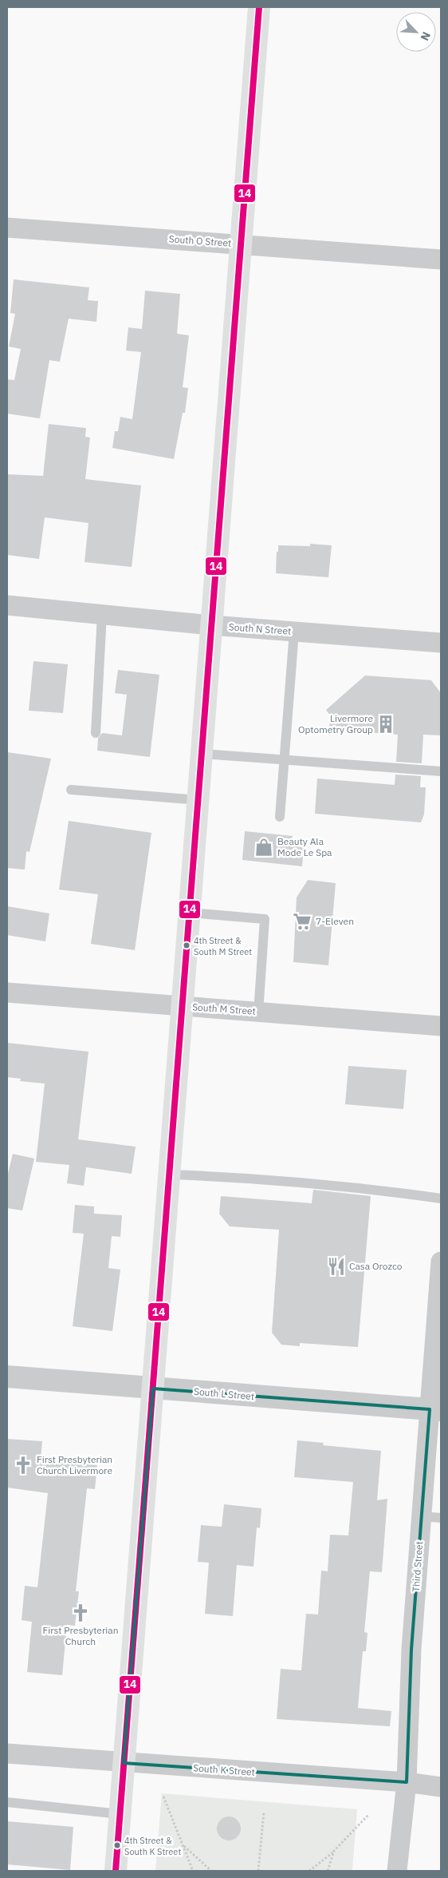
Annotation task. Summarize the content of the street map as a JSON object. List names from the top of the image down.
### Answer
{
  "streets": {
    "street": [
      "South O Street",
      "South N Street",
      "South M Street",
      "South L Street",
      "Third Street",
      "South K Street"
    ]
  },
  "crossings": [
    ["South L Street", "Third Street"],
    ["Third Street", "South K Street"]
  ],
  "places": {
    "building": ["Livermore Optometry Group"],
    "shop": ["Beauty Ala Mode Le Spa"],
    "supermarket": ["7-Eleven"],
    "other": ["4th Street & South M Street", "4th Street & South K Street"],
    "restaurant": ["Casa Orozco"],
    "church": ["First Presbyterian Church Livermore", "First Presbyterian Church"]
  },
  "lines": ["transit line 14"],
  "north": "bottom right"
}
